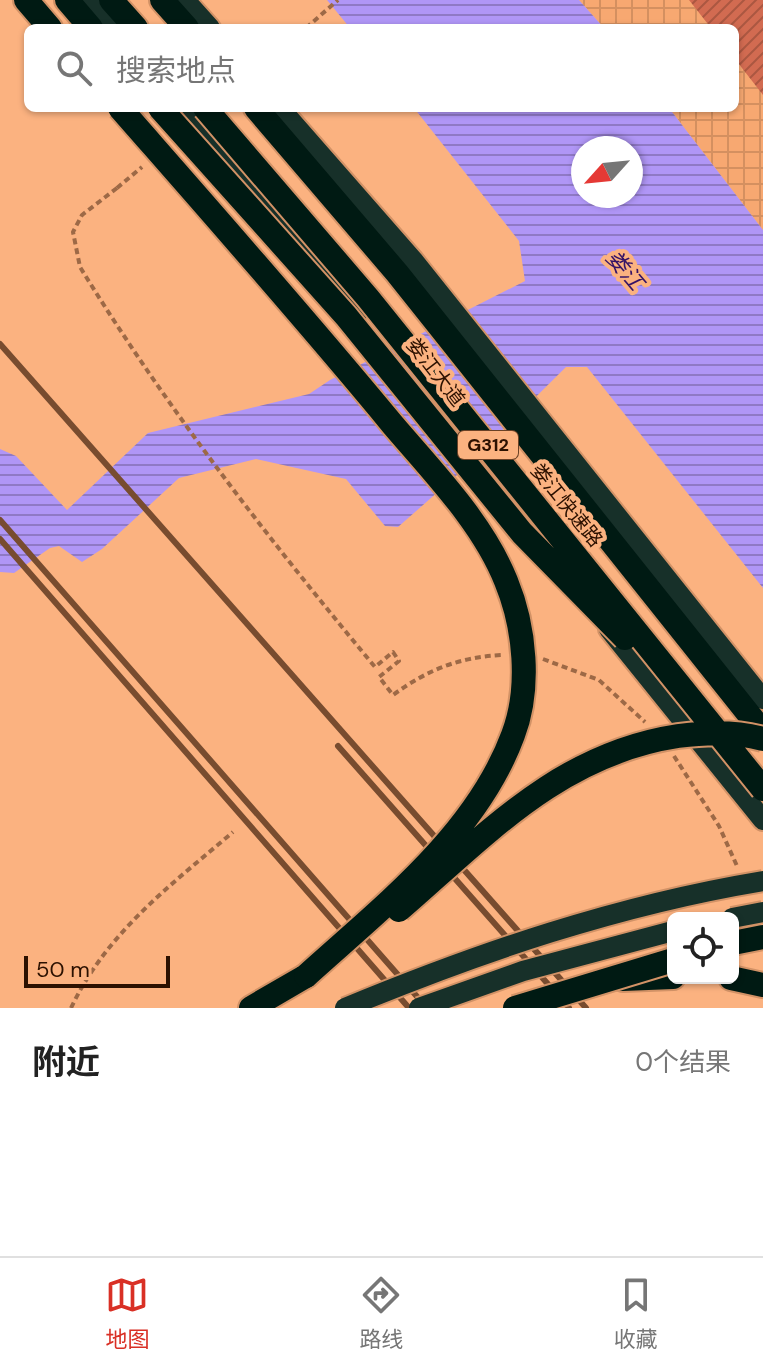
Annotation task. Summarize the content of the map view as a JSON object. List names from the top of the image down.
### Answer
{
  "streets": {
    "highway": ["G312", "娄江快速路"],
    "main road": ["娄江大道"]
  },
  "water": ["娄江"],
  "scale_bar": "50 m",
  "north": "bottom left",
  "page": {
    "search": "搜索地点",
    "scale": "50 m",
    "heading": ["附近", "0个结果"],
    "nav": ["地图", "路线", "收藏"]
  }
}
